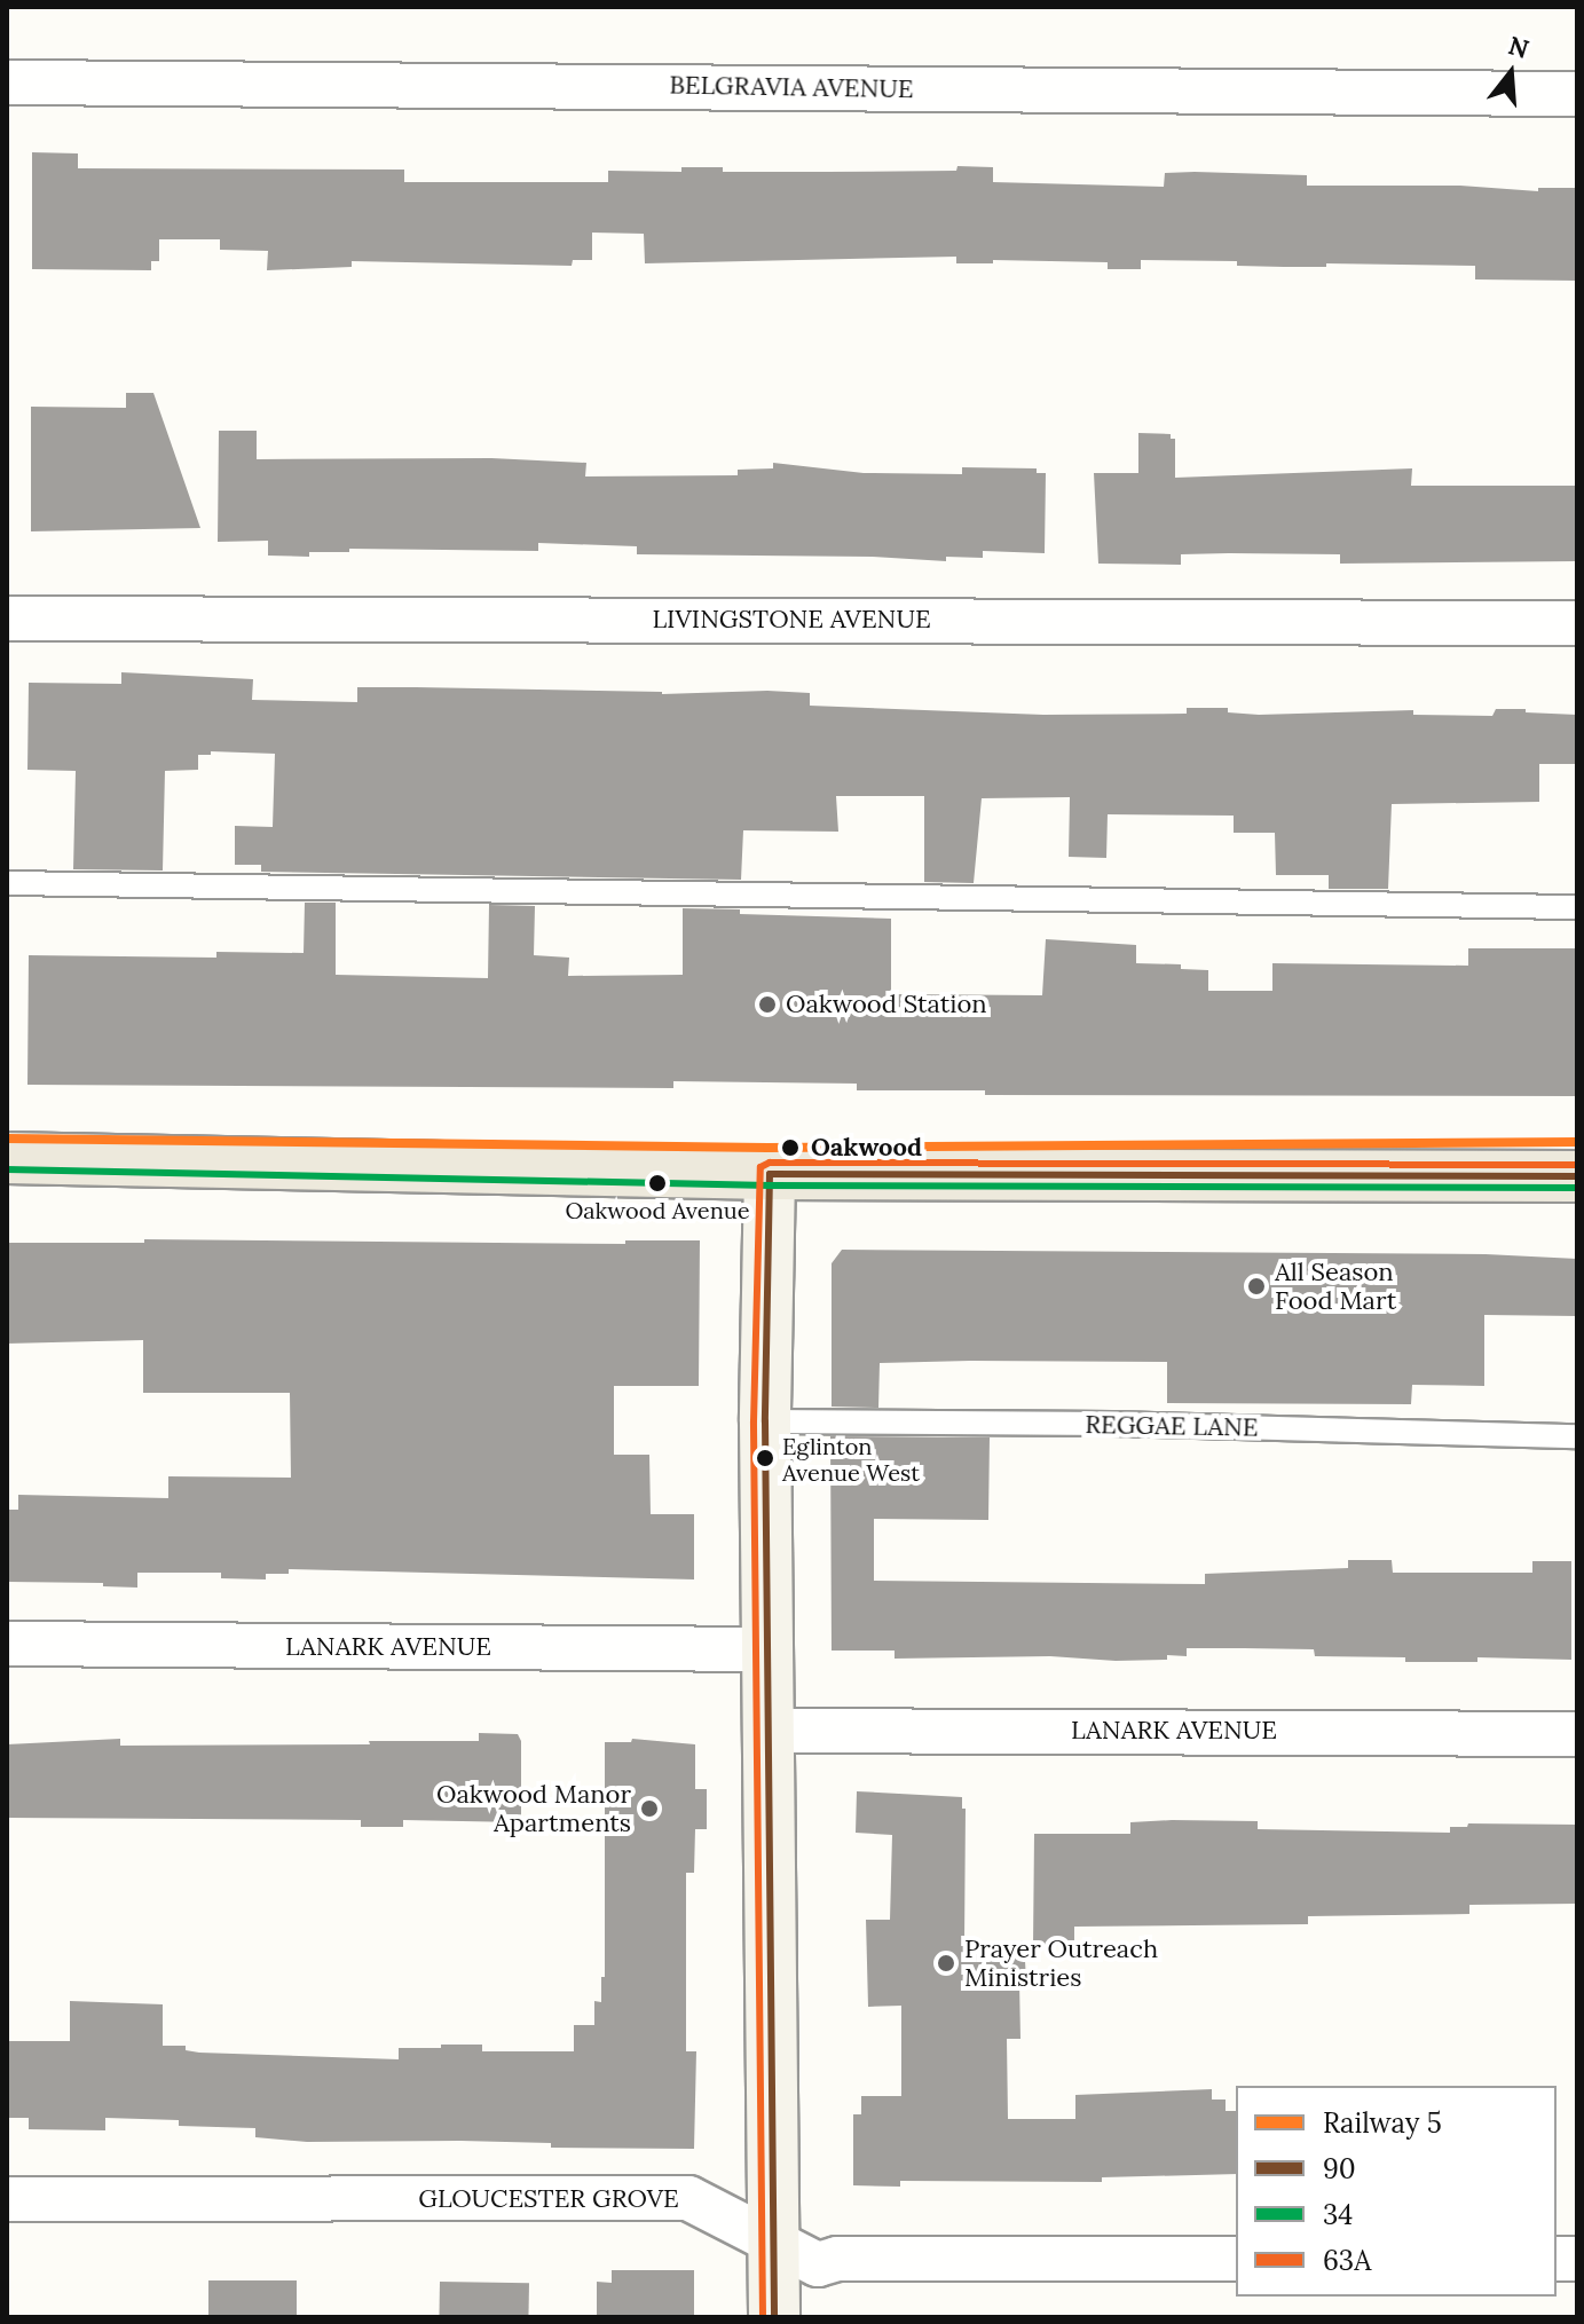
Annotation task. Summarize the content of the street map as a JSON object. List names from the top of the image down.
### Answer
{
  "streets": {
    "street": [
      "BELGRAVIA AVENUE",
      "LIVINGSTONE AVENUE",
      "LANARK AVENUE",
      "GLOUCESTER GROVE"
    ],
    "lane": ["REGGAE LANE"]
  },
  "places": [
    "Oakwood Station",
    "Oakwood",
    "Oakwood Avenue",
    "All Season Food Mart",
    "Eglinton Avenue West",
    "Oakwood Manor Apartments",
    "Prayer Outreach Ministries"
  ],
  "lines": [
    "rail line 5",
    "transit line 63A",
    "transit line 34",
    "transit line 90"
  ],
  "legend": [
    "Railway 5",
    "90",
    "34",
    "63A"
  ],
  "north": "top"
}
